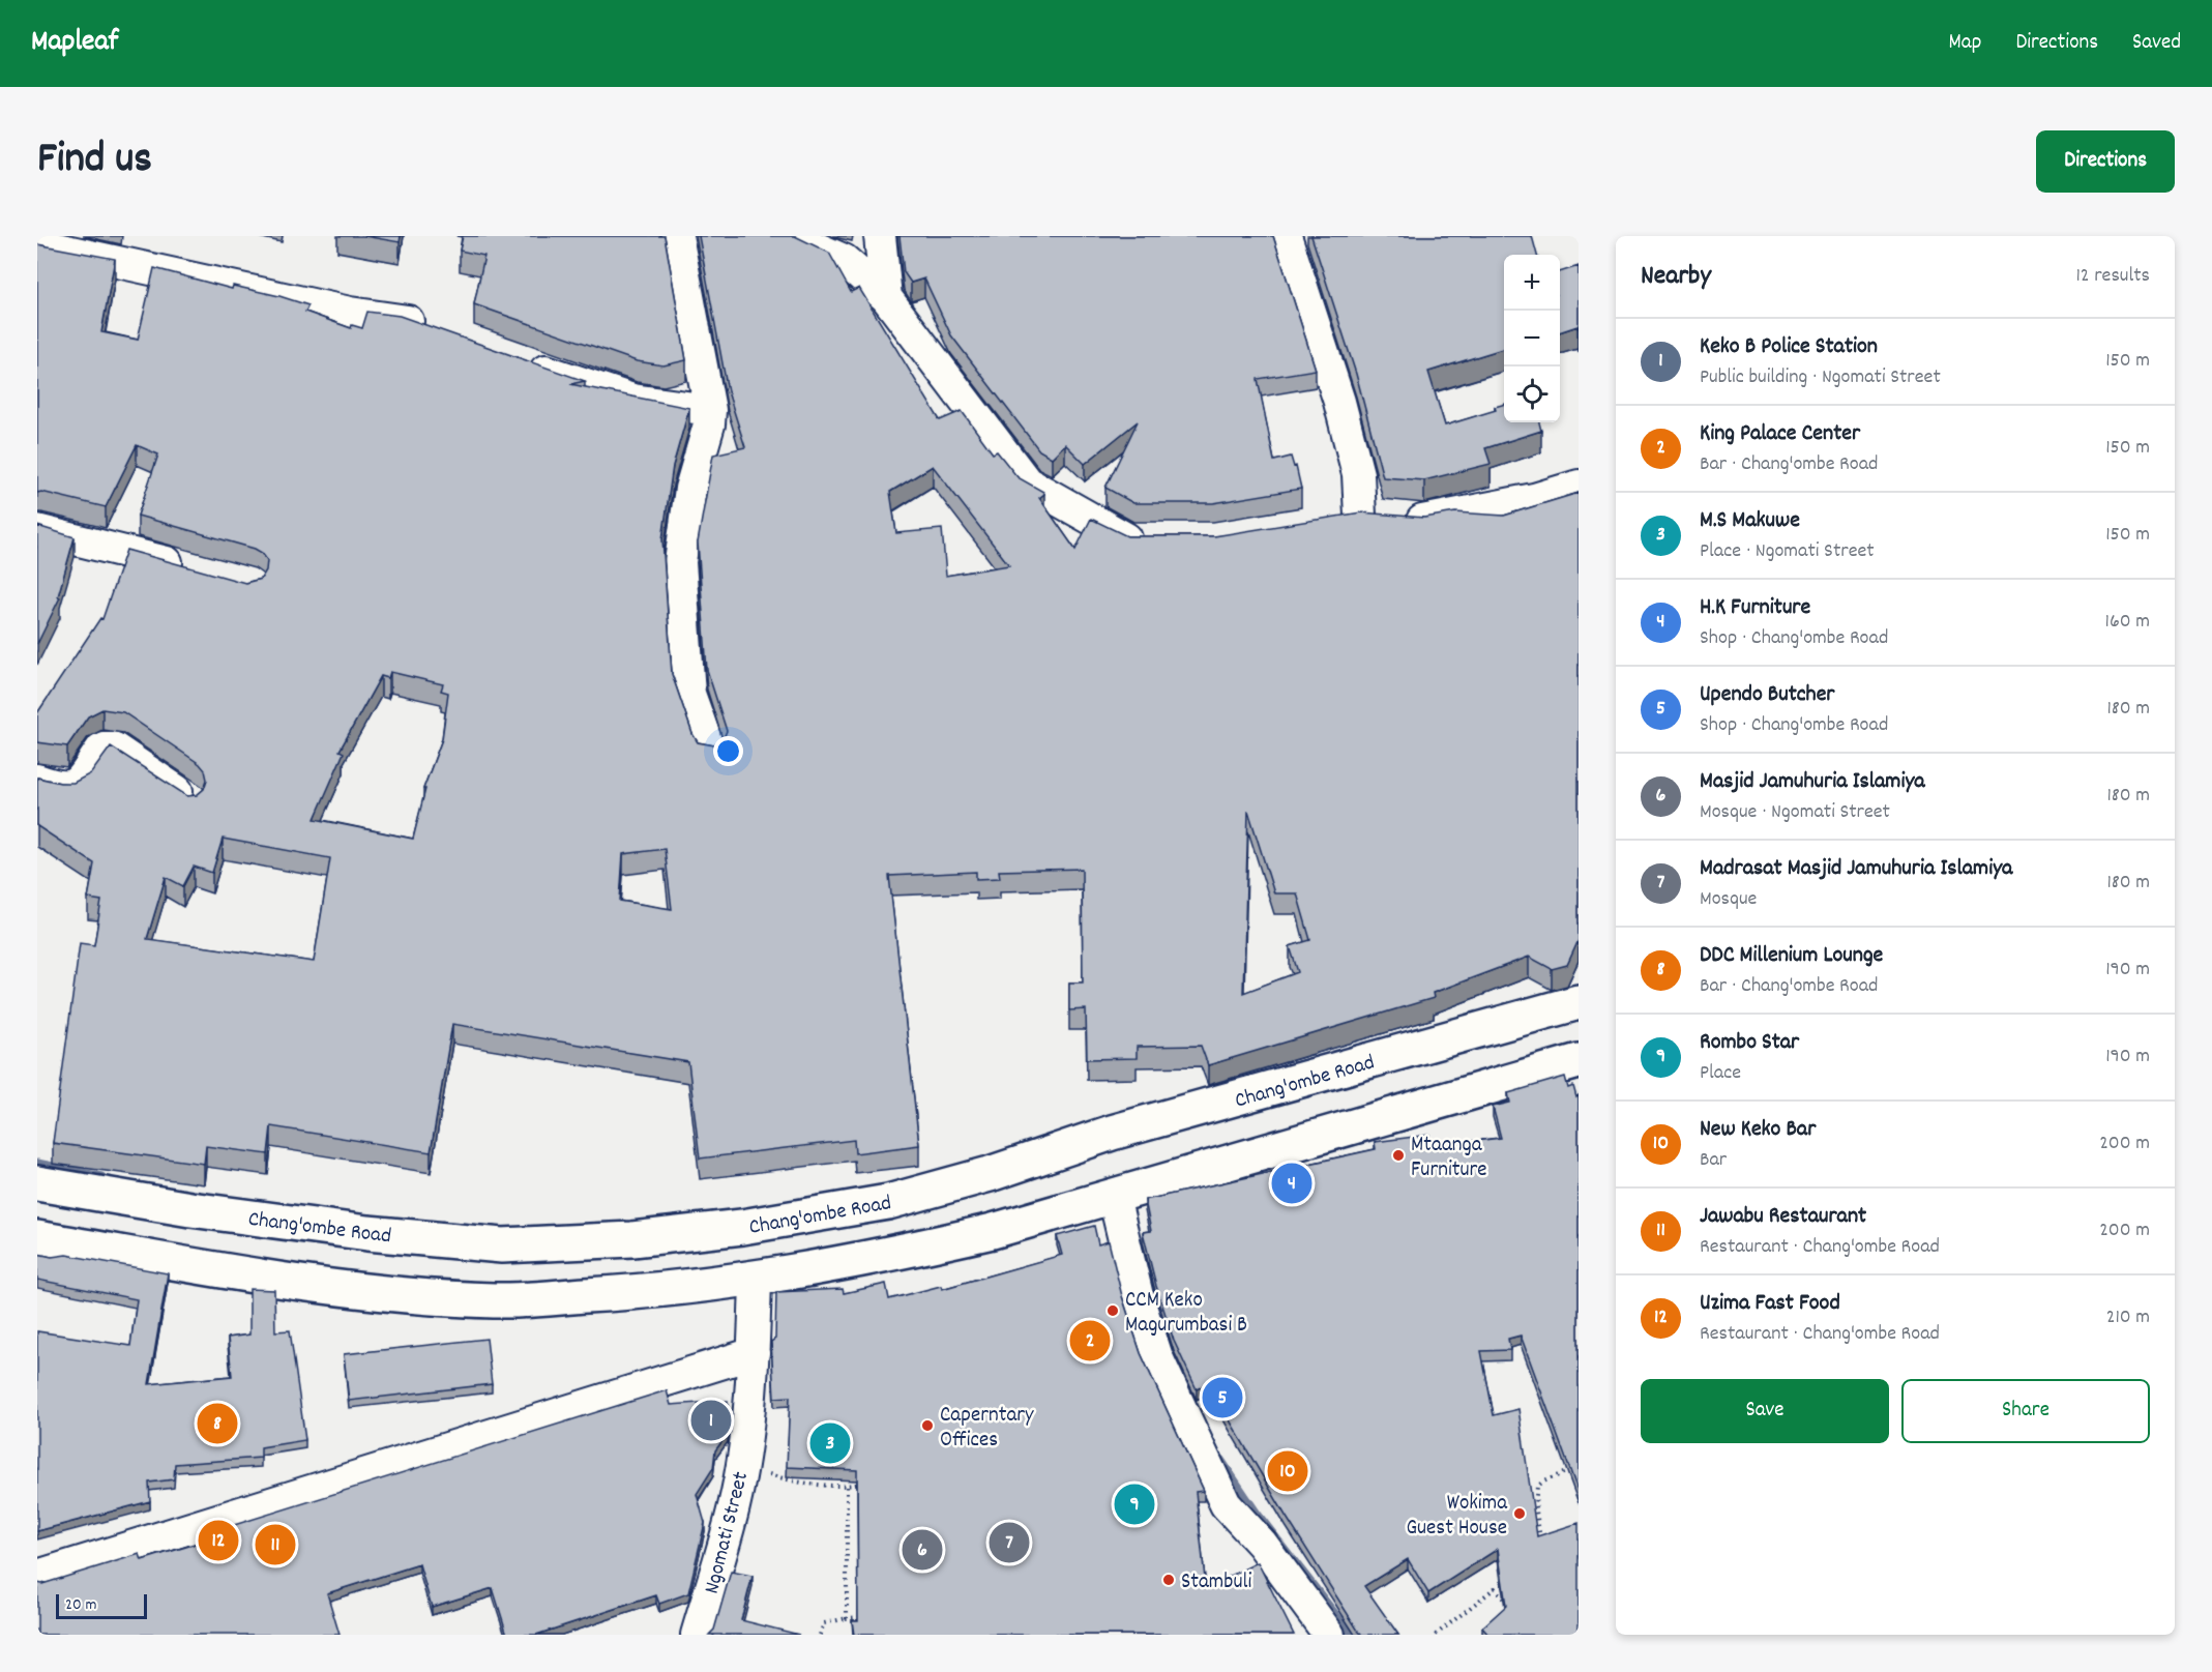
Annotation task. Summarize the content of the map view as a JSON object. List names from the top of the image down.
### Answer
{
  "streets": {
    "main road": ["Chang'ombe Road"],
    "street": ["Ngomati Street"]
  },
  "places": [
    "Mtaanga Furniture",
    "CCM Keko Magurumbasi B",
    "Caperntary Offices",
    "Wokima Guest House",
    "Stambuli"
  ],
  "scale_bar": "20 m",
  "page": {
    "header": "Mapleaf",
    "nav": ["Map", "Directions", "Saved"],
    "title": "Find us",
    "buttons": [
      "Directions",
      ["Save", "Share"]
    ],
    "heading": ["Nearby", "12 results"],
    "map_buttons": ["+", "−"],
    "list": [
      {
        "mark": "1",
        "name": "Keko B Police Station",
        "note": "Public building · Ngomati Street",
        "value": "150 m"
      },
      {
        "mark": "2",
        "name": "King Palace Center",
        "note": "Bar · Chang'ombe Road",
        "value": "150 m"
      },
      {
        "mark": "3",
        "name": "M.S Makuwe",
        "note": "Place · Ngomati Street",
        "value": "150 m"
      },
      {
        "mark": "4",
        "name": "H.K Furniture",
        "note": "Shop · Chang'ombe Road",
        "value": "160 m"
      },
      {
        "mark": "5",
        "name": "Upendo Butcher",
        "note": "Shop · Chang'ombe Road",
        "value": "180 m"
      },
      {
        "mark": "6",
        "name": "Masjid Jamuhuria Islamiya",
        "note": "Mosque · Ngomati Street",
        "value": "180 m"
      },
      {
        "mark": "7",
        "name": "Madrasat Masjid Jamuhuria Islamiya",
        "note": "Mosque",
        "value": "180 m"
      },
      {
        "mark": "8",
        "name": "DDC Millenium Lounge",
        "note": "Bar · Chang'ombe Road",
        "value": "190 m"
      },
      {
        "mark": "9",
        "name": "Rombo Star",
        "note": "Place",
        "value": "190 m"
      },
      {
        "mark": "10",
        "name": "New Keko Bar",
        "note": "Bar",
        "value": "200 m"
      },
      {
        "mark": "11",
        "name": "Jawabu Restaurant",
        "note": "Restaurant · Chang'ombe Road",
        "value": "200 m"
      },
      {
        "mark": "12",
        "name": "Uzima Fast Food",
        "note": "Restaurant · Chang'ombe Road",
        "value": "210 m"
      }
    ],
    "pins": [
      "4",
      "2",
      "5",
      "1",
      "8",
      "3",
      "10",
      "9",
      "12",
      "7",
      "11",
      "6"
    ],
    "scale": "20 m"
  }
}
